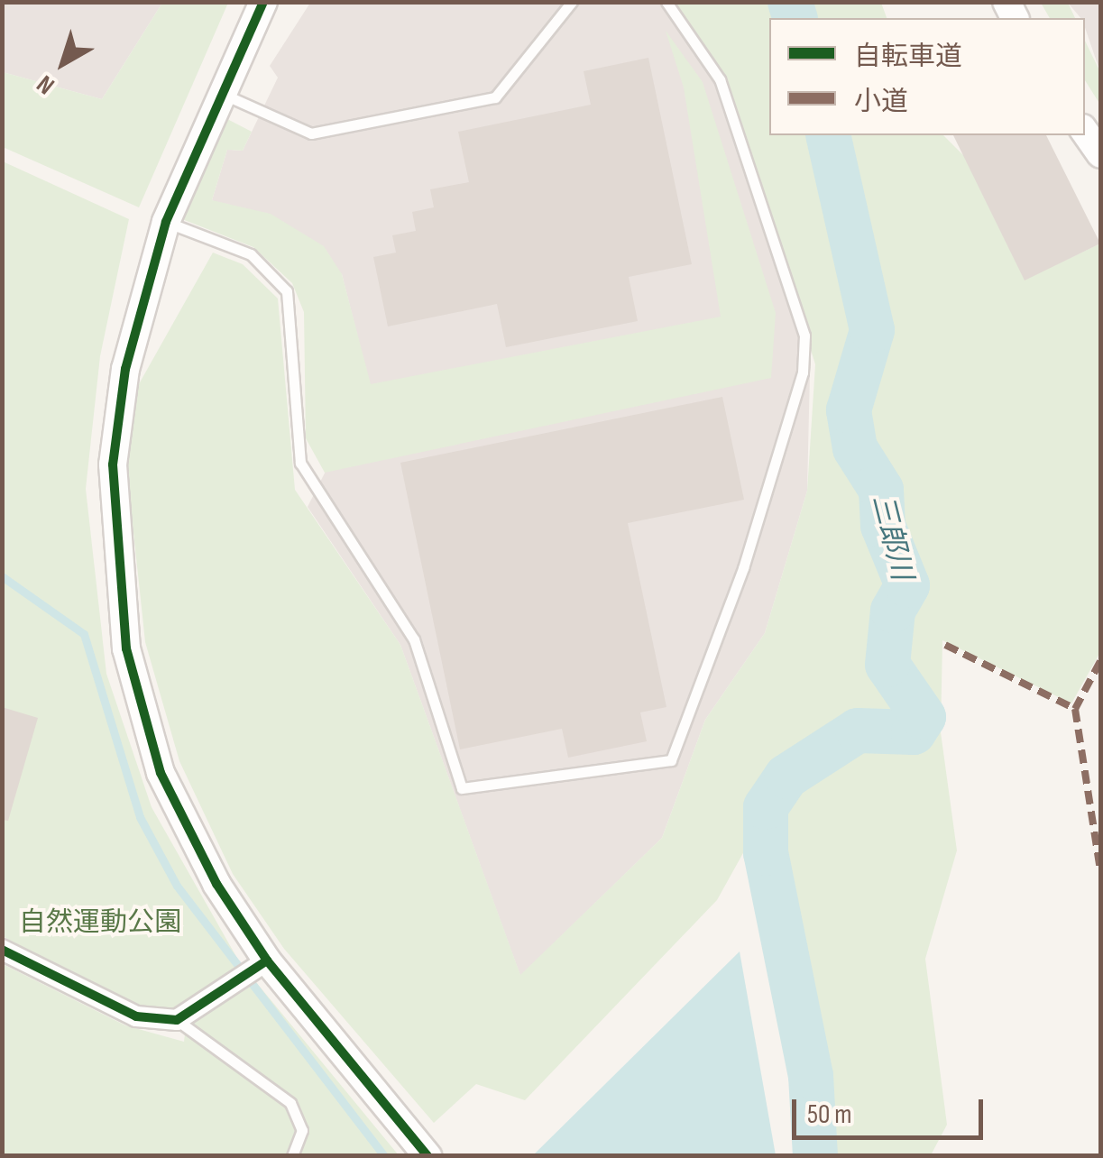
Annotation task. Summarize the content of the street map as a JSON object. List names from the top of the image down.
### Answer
{
  "water": ["三郎川"],
  "parks": ["自然運動公園"],
  "legend": ["自転車道", "小道"],
  "scale_bar": "50 m",
  "north": "bottom left"
}
